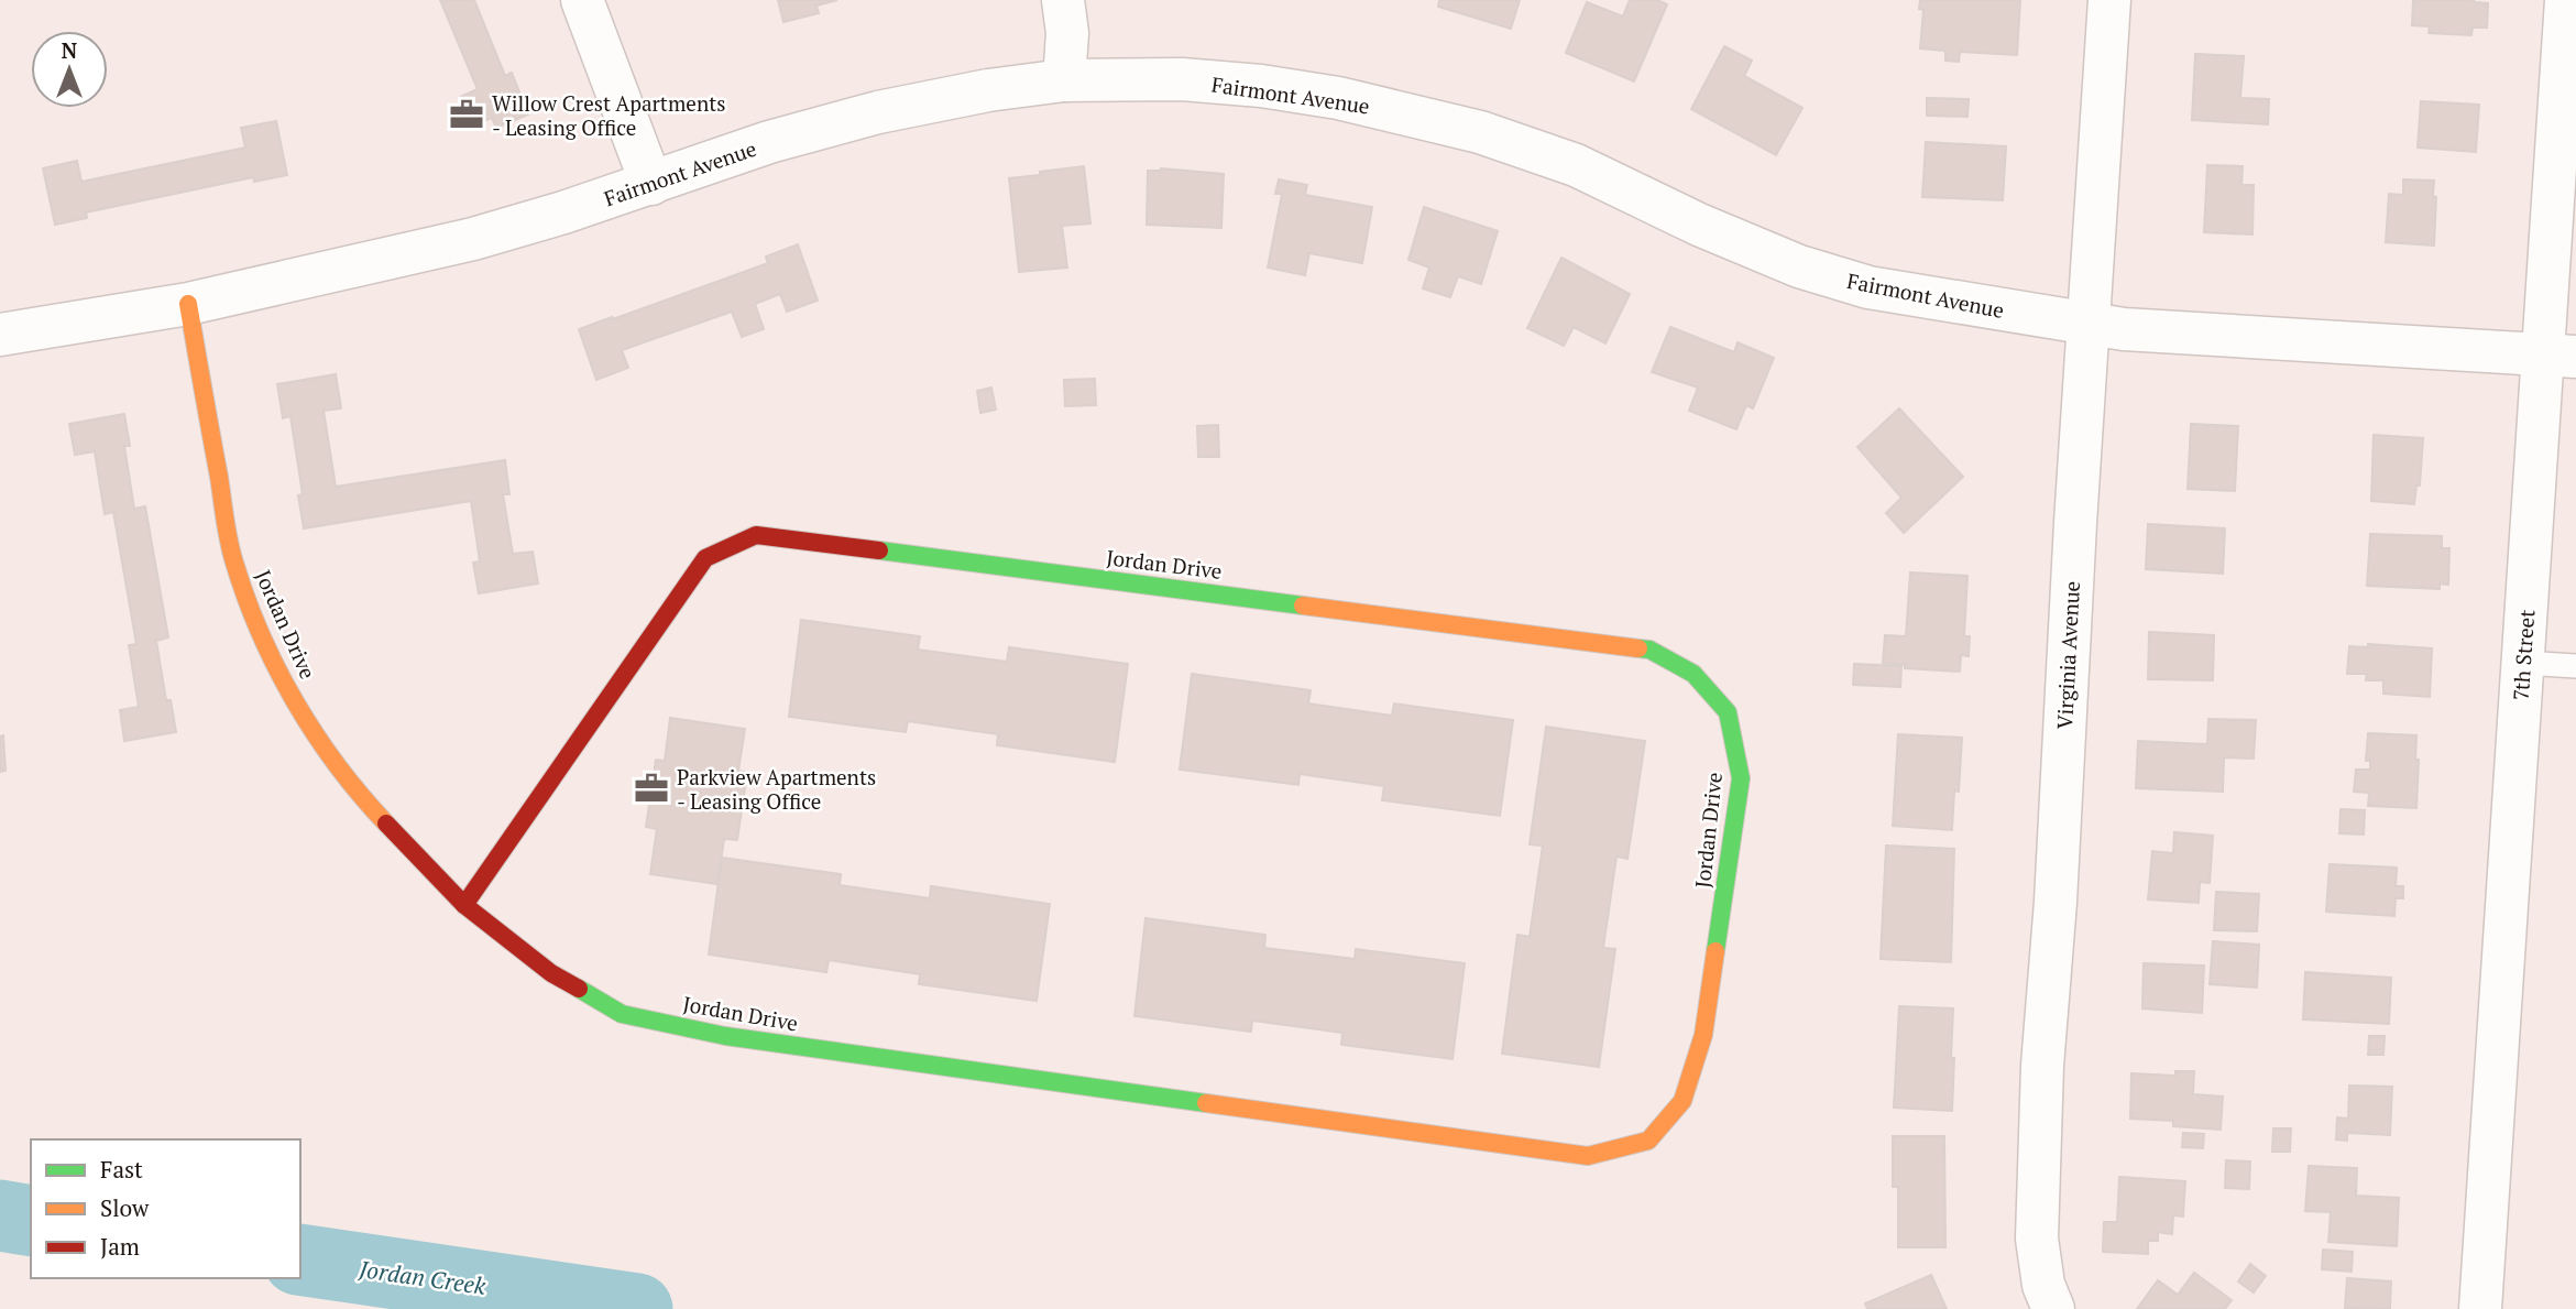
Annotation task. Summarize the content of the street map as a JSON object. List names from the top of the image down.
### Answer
{
  "streets": {
    "street": [
      "Fairmont Avenue",
      "Jordan Drive",
      "Virginia Avenue",
      "7th Street"
    ]
  },
  "crossings": [
    ["Fairmont Avenue", "Jordan Drive"],
    ["Fairmont Avenue", "Virginia Avenue"],
    ["Fairmont Avenue", "7th Street"]
  ],
  "water": ["Jordan Creek"],
  "places": {
    "office": ["Willow Crest Apartments - Leasing Office", "Parkview Apartments - Leasing Office"]
  },
  "legend": ["Fast", "Slow", "Jam"],
  "north": "top"
}
